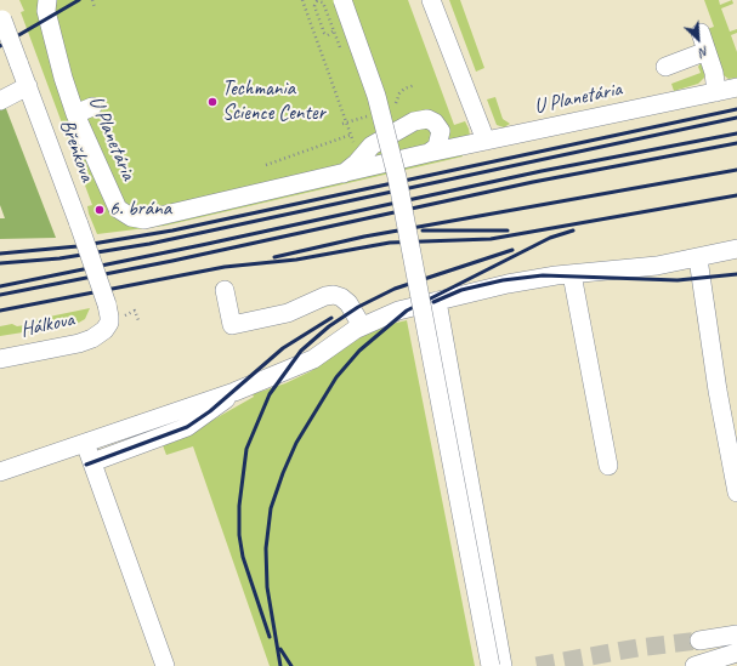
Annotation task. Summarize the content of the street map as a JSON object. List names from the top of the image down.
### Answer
{
  "streets": {
    "street": ["U Planetária", "Břeňkova", "Hálkova"]
  },
  "crossings": [
    ["Břeňkova", "Hálkova"]
  ],
  "places": ["Techmania Science Center", "6. brána"],
  "north": "bottom right"
}
